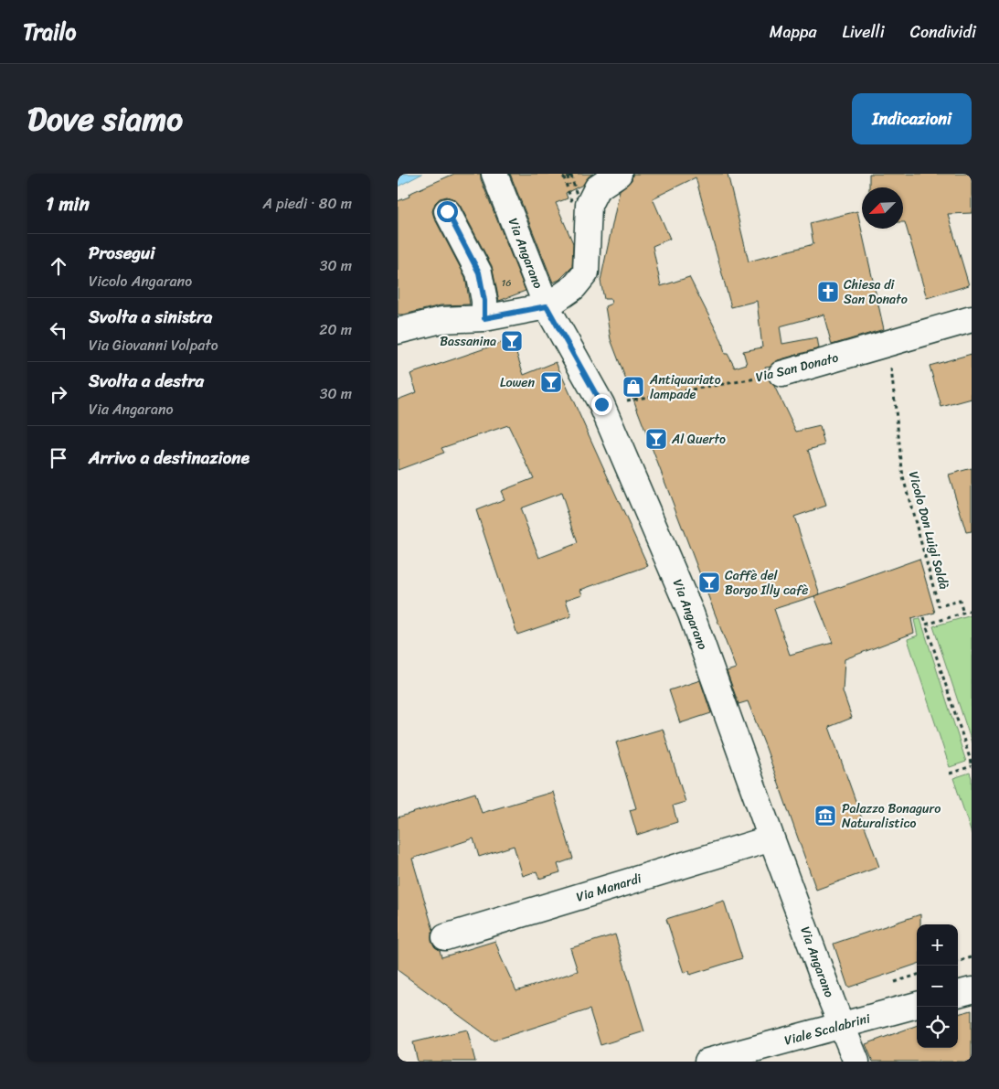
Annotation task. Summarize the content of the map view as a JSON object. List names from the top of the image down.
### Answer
{
  "streets": {
    "street": [
      "Via Angarano",
      "Via San Donato",
      "Via Manardi",
      "Viale Scalabrini"
    ],
    "path": ["Vicolo Don Luigi Soldà"]
  },
  "crossings": [
    ["Via Angarano", "Via Manardi"],
    ["Via Angarano", "Viale Scalabrini"],
    ["Via San Donato", "Vicolo Don Luigi Soldà"]
  ],
  "places": {
    "church": ["Chiesa di San Donato"],
    "bar": [
      "Bassanina",
      "Lowen",
      "Al Querto",
      "Caffè del Borgo Illy cafè"
    ],
    "shop": ["Antiquariato lampade"],
    "museum": ["Palazzo Bonaguro Naturalistico"]
  },
  "house_numbers": ["16"],
  "north": "bottom left",
  "page": {
    "header": "Trailo",
    "nav": ["Mappa", "Livelli", "Condividi"],
    "title": "Dove siamo",
    "buttons": "Indicazioni",
    "heading": ["1 min", "A piedi · 80 m"],
    "list": [
      ["Prosegui", "Vicolo Angarano", "30 m"],
      ["Svolta a sinistra", "Via Giovanni Volpato", "20 m"],
      ["Svolta a destra", "Via Angarano", "30 m"],
      "Arrivo a destinazione"
    ],
    "map_buttons": ["+", "−"]
  }
}
